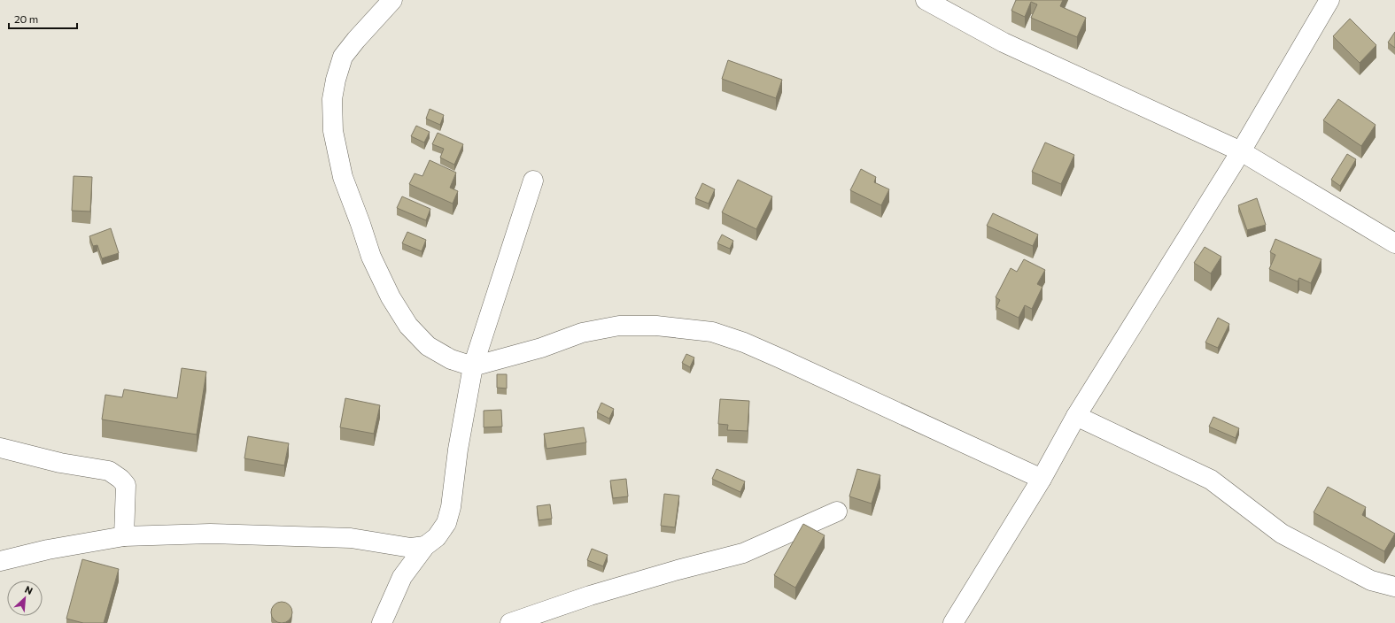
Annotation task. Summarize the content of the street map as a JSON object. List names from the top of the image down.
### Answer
{
  "scale_bar": "20 m",
  "north": "top right"
}
